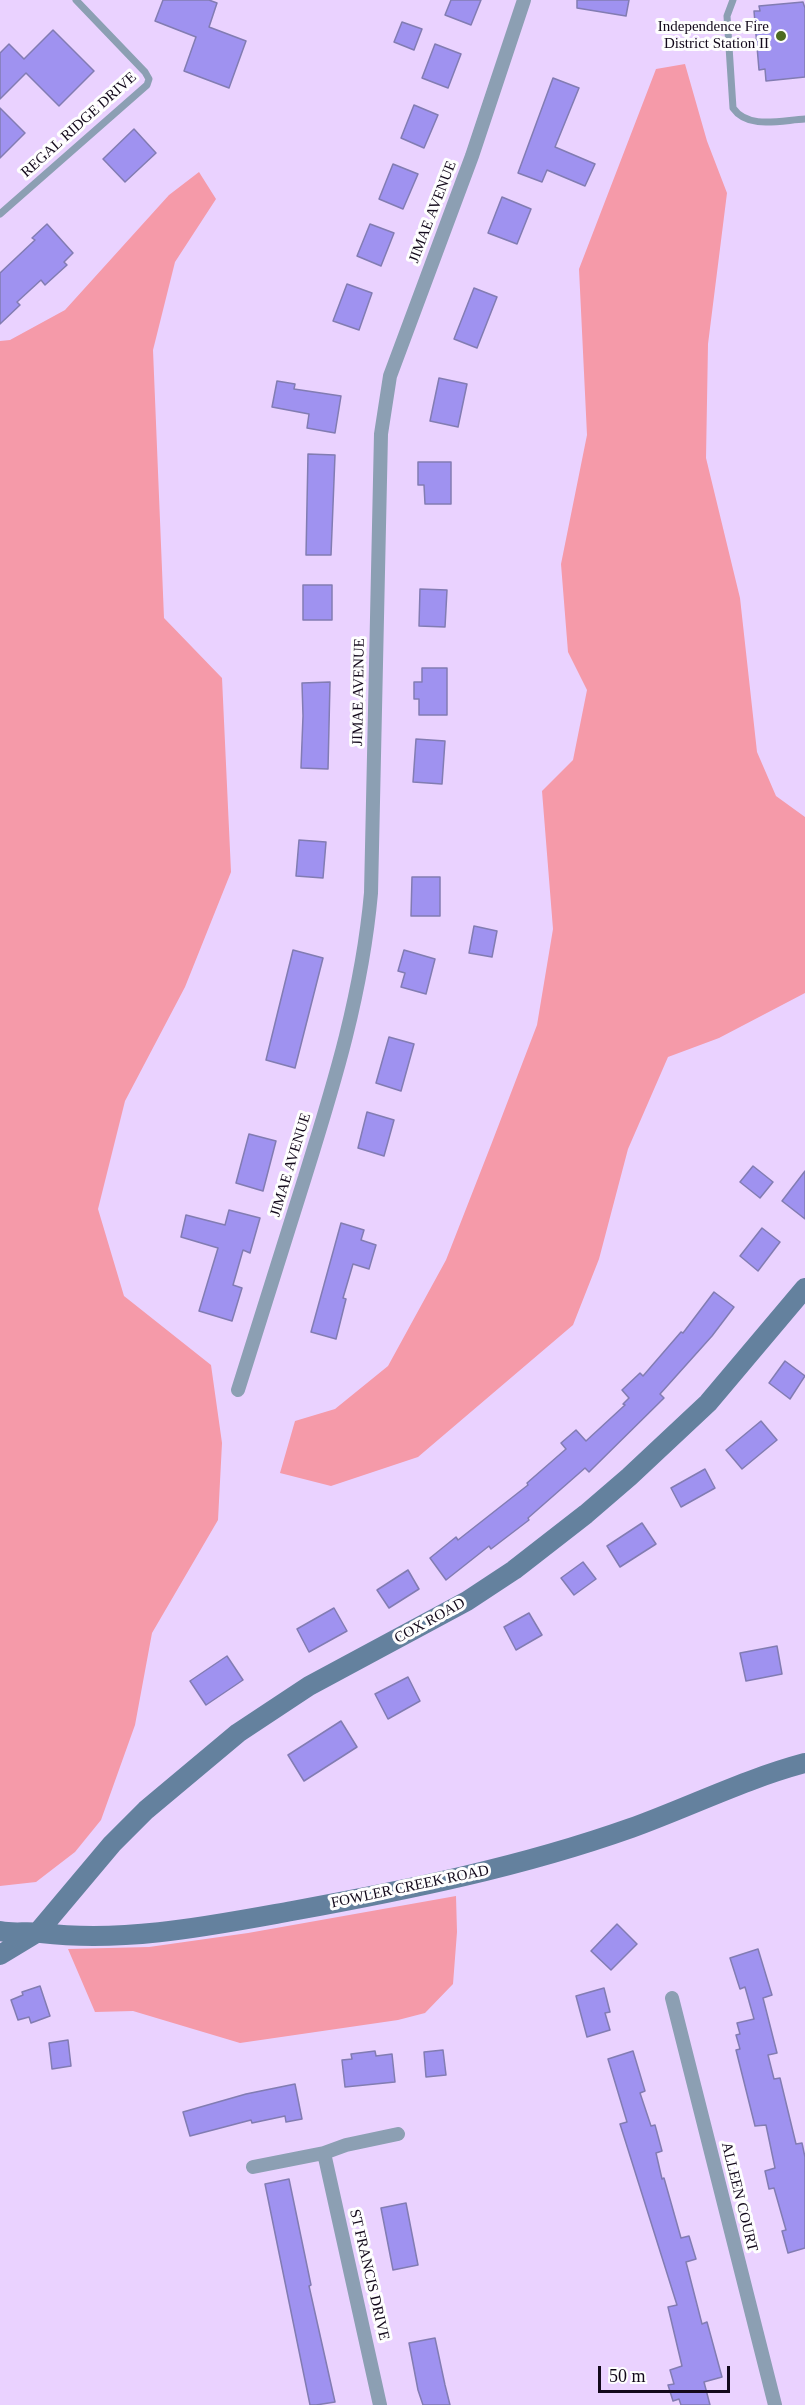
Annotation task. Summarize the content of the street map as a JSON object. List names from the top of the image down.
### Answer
{
  "streets": {
    "street": [
      "JIMAE AVENUE",
      "COX ROAD",
      "FOWLER CREEK ROAD",
      "ALLEEN COURT",
      "ST FRANCIS DRIVE"
    ],
    "lane": ["REGAL RIDGE DRIVE"]
  },
  "crossings": [
    ["COX ROAD", "FOWLER CREEK ROAD"]
  ],
  "places": ["Independence Fire District Station II"],
  "scale_bar": "50 m"
}
